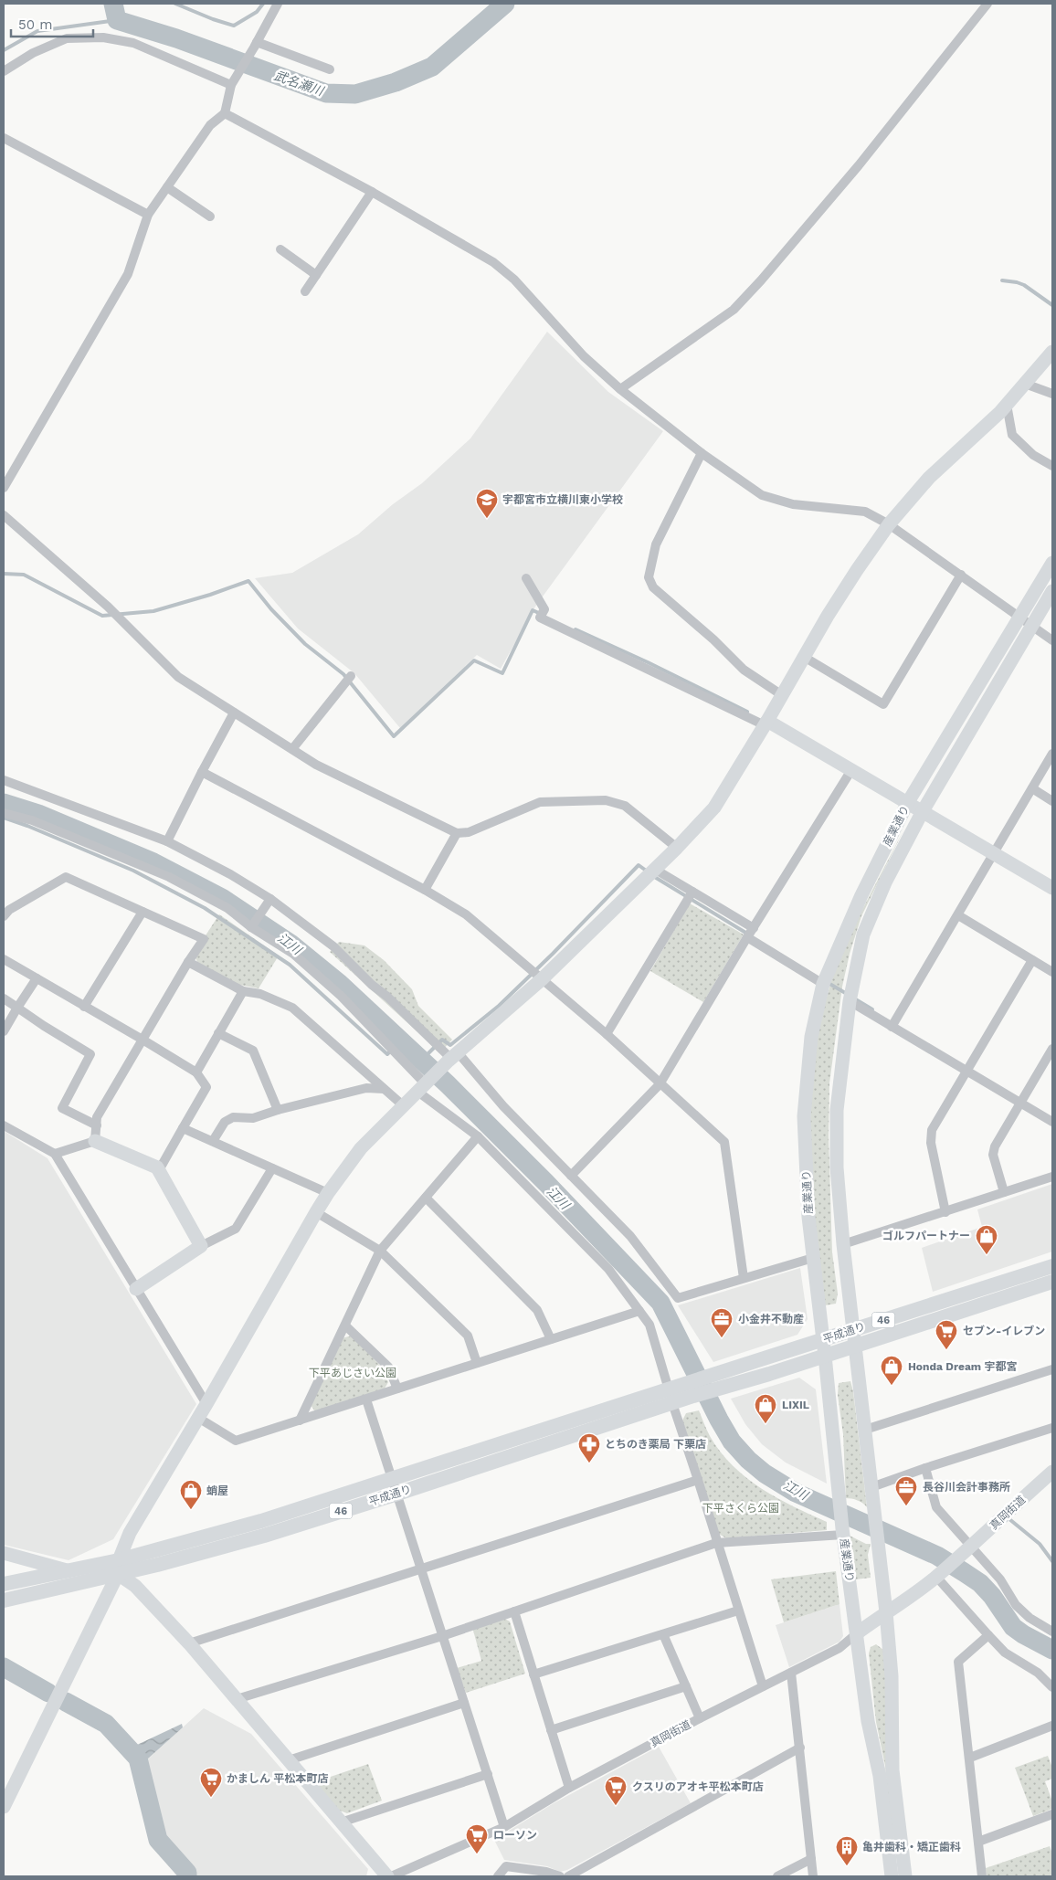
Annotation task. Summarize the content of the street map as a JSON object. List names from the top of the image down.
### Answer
{
  "streets": {
    "main road": ["46", "平成通り"],
    "street": ["産業通り", "真岡街道"]
  },
  "crossings": [
    ["産業通り", "平成通り"],
    ["産業通り", "真岡街道"],
    ["46", "平成通り"]
  ],
  "water": ["武名瀬川", "江川"],
  "parks": ["下平あじさい公園", "下平さくら公園"],
  "places": {
    "school or university": ["宇都宮市立横川東小学校"],
    "shop": [
      "ゴルフパートナー",
      "Honda Dream 宇都宮",
      "LIXIL",
      "蛸屋"
    ],
    "office": ["小金井不動産", "長谷川会計事務所"],
    "supermarket": [
      "セブン-イレブン",
      "かましん 平松本町店",
      "クスリのアオキ平松本町店",
      "ローソン"
    ],
    "pharmacy": ["とちのき薬局 下栗店"],
    "building": ["亀井歯科・矯正歯科"]
  },
  "scale_bar": "50 m"
}
